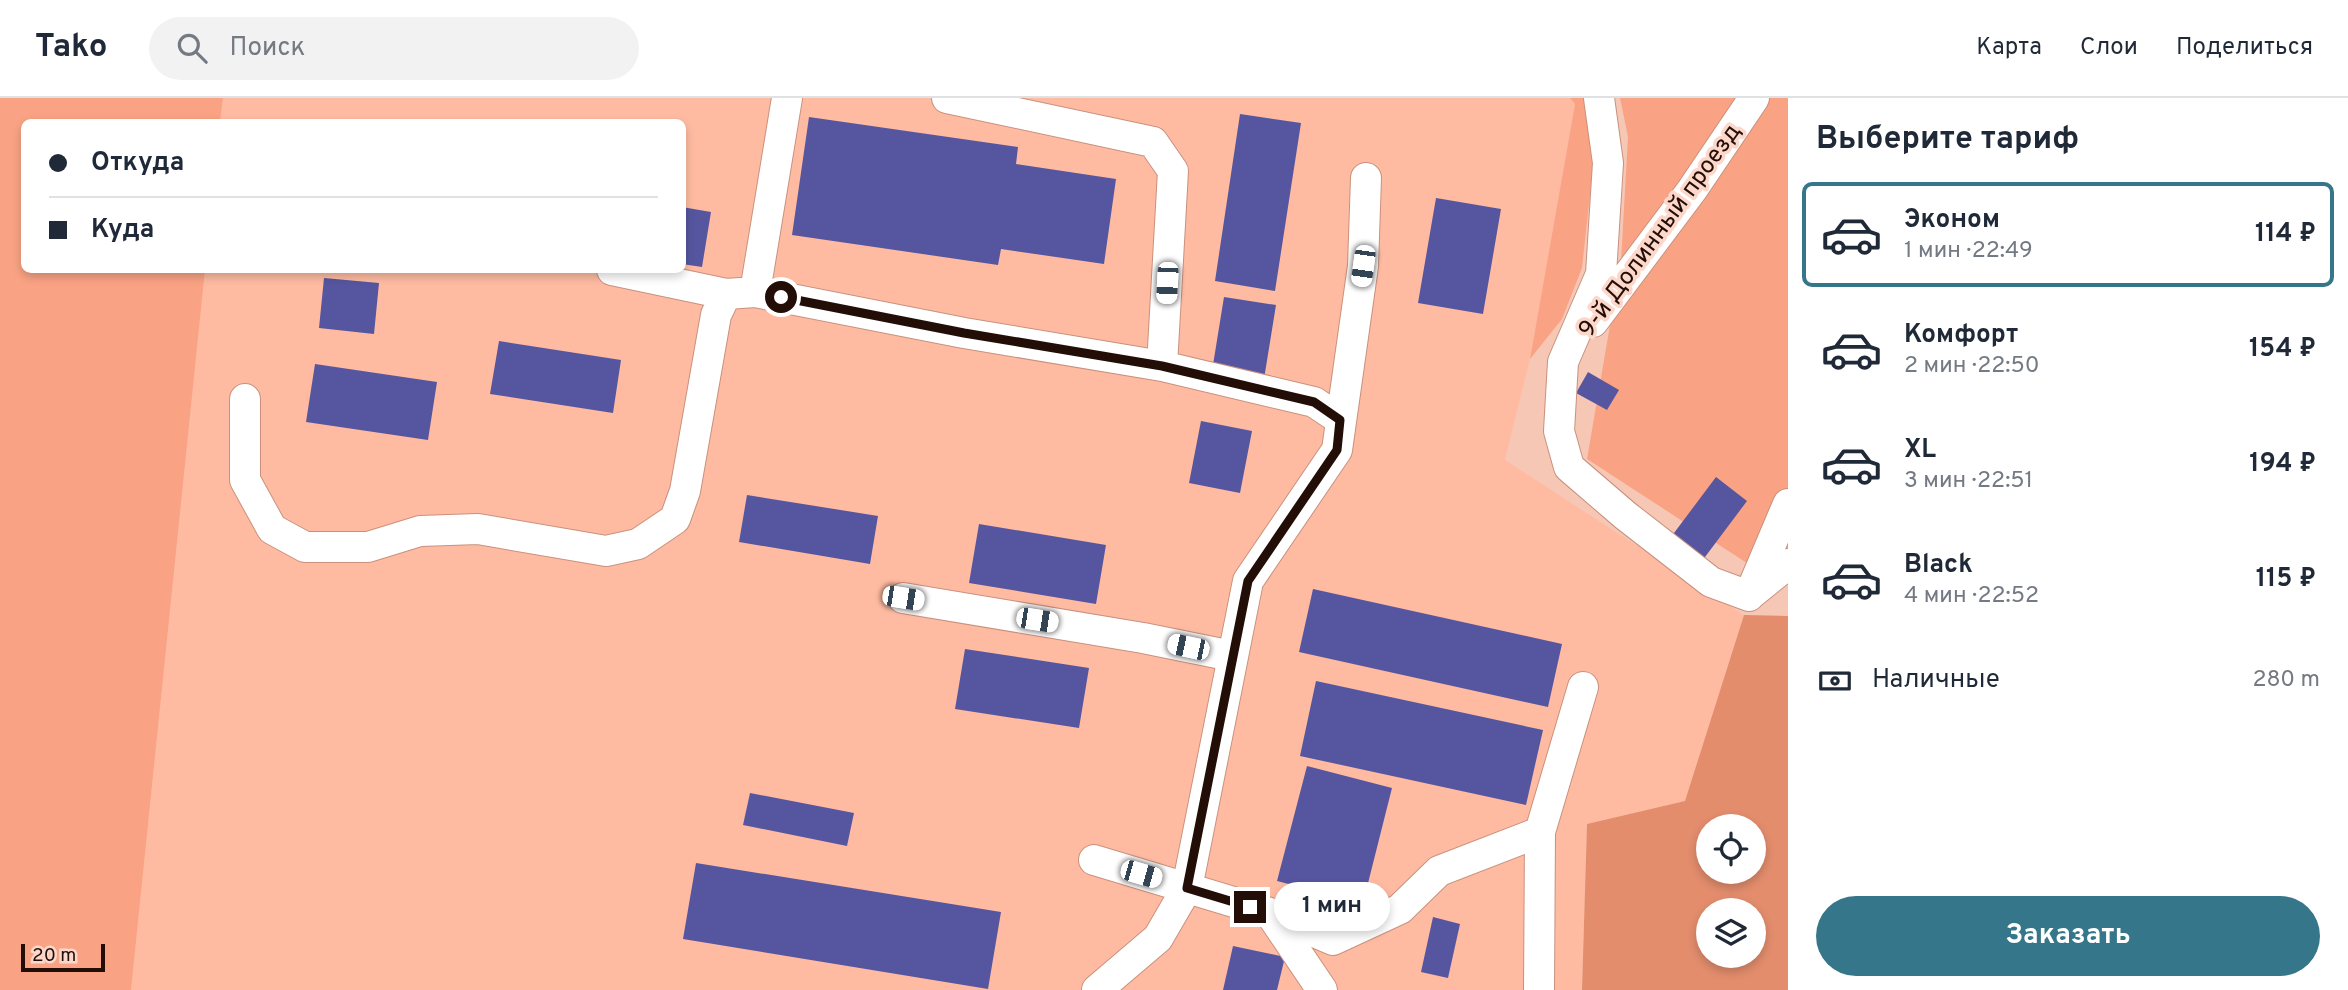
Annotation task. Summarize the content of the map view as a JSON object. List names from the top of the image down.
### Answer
{
  "streets": {
    "street": ["9-й Долинный проезд"]
  },
  "scale_bar": "20 m",
  "page": {
    "header": "Tako",
    "search": "Поиск",
    "nav": ["Карта", "Слои", "Поделиться"],
    "heading": "Выберите тариф",
    "banner": ["Откуда", "Куда"],
    "list": [
      {
        "name": "Эконом",
        "note": "1 мин · 22:49",
        "value": "114 ₽"
      },
      {
        "name": "Комфорт",
        "note": "2 мин · 22:50",
        "value": "154 ₽"
      },
      {
        "name": "XL",
        "note": "3 мин · 22:51",
        "value": "194 ₽"
      },
      {
        "name": "Black",
        "note": "4 мин · 22:52",
        "value": "115 ₽"
      }
    ],
    "pay": ["Наличные", "280 m"],
    "bubble": "1 мин",
    "buttons": "Заказать",
    "scale": "20 m"
  }
}
